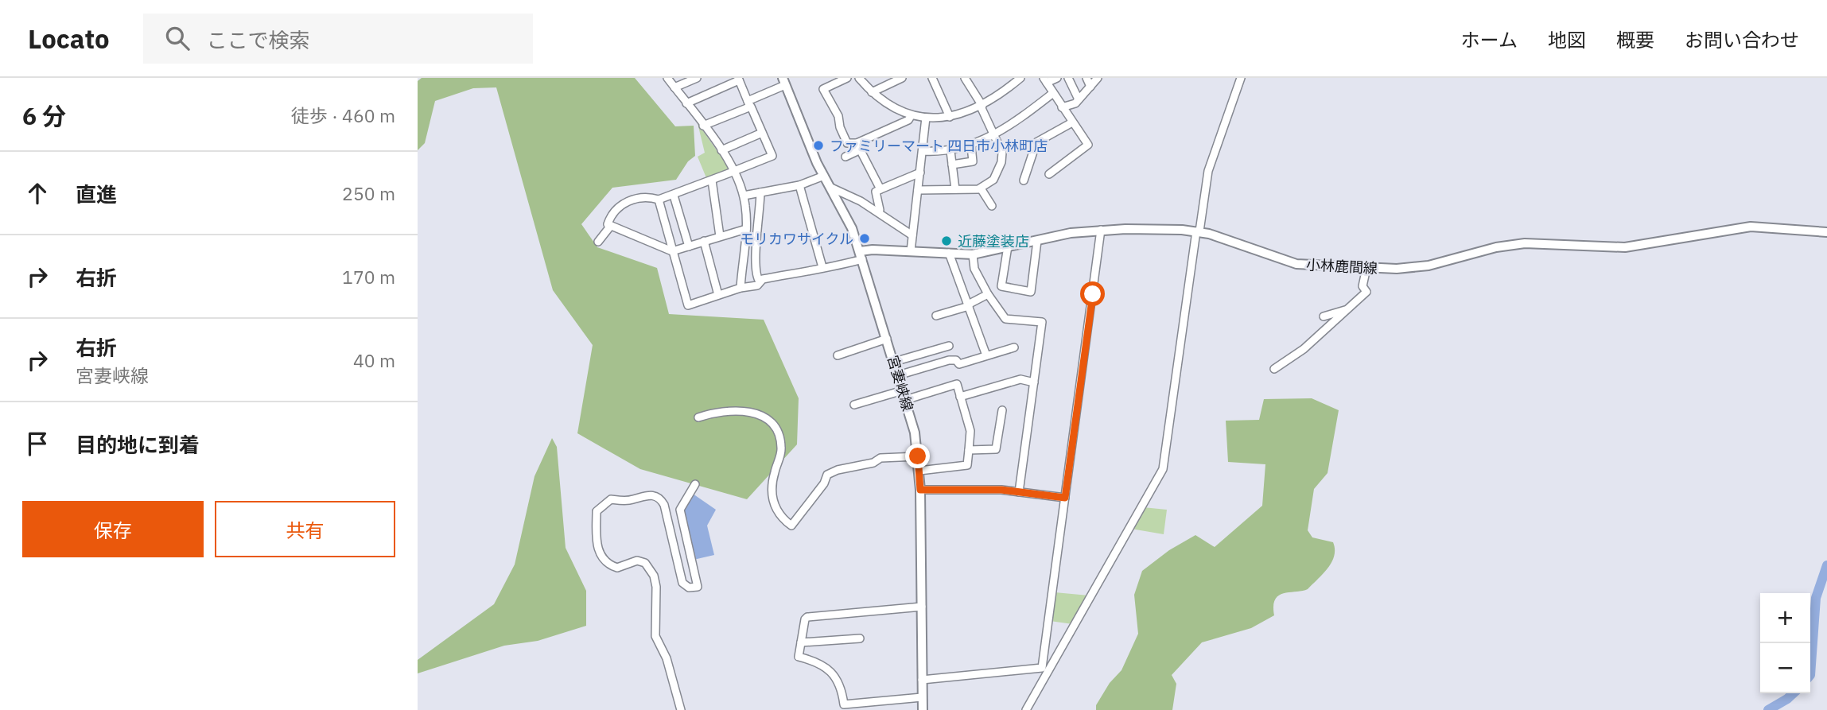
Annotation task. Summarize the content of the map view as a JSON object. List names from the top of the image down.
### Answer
{
  "streets": {
    "main road": ["小林鹿間線", "宮妻峡線"]
  },
  "crossings": [
    ["小林鹿間線", "宮妻峡線"]
  ],
  "places": ["ファミリーマート 四日市小林町店", "モリカワサイクル", "近藤塗装店"],
  "page": {
    "header": "Locato",
    "search": "ここで検索",
    "nav": [
      "ホーム",
      "地図",
      "概要",
      "お問い合わせ"
    ],
    "heading": ["6 分", "徒歩 · 460 m"],
    "list": [
      ["直進", "250 m"],
      ["右折", "170 m"],
      ["右折", "宮妻峡線", "40 m"],
      "目的地に到着"
    ],
    "buttons": ["保存", "共有"],
    "map_buttons": ["+", "−"]
  }
}
